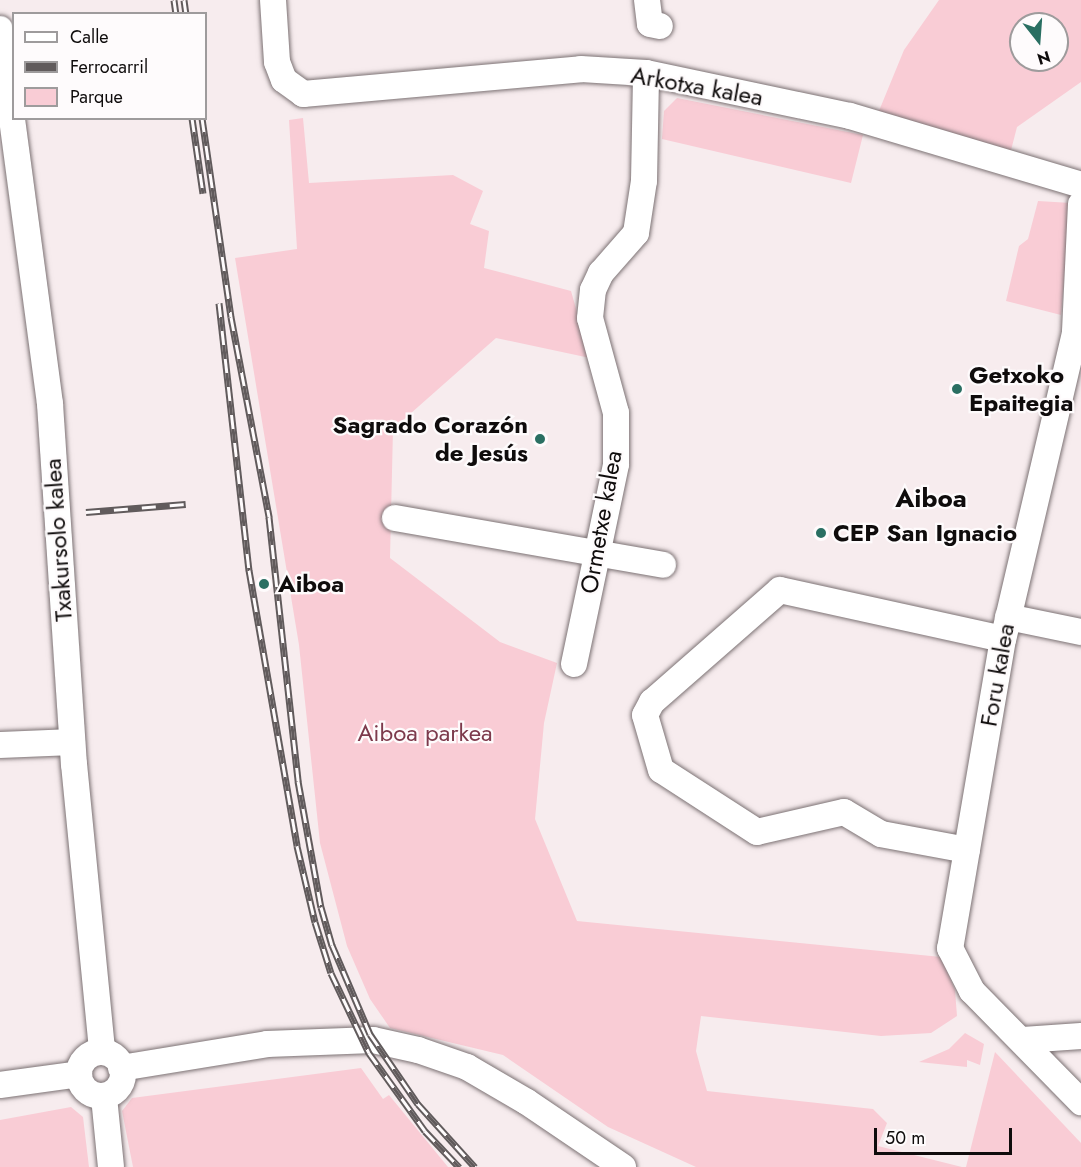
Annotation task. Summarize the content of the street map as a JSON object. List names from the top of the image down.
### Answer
{
  "streets": {
    "street": [
      "Arkotxa kalea",
      "Ormetxe kalea",
      "Txakursolo kalea",
      "Foru kalea"
    ]
  },
  "crossings": [
    ["Arkotxa kalea", "Ormetxe kalea"]
  ],
  "districts": ["Aiboa"],
  "parks": ["Aiboa parkea"],
  "places": [
    "Getxoko Epaitegia",
    "Sagrado Corazón de Jesús",
    "CEP San Ignacio",
    "Aiboa"
  ],
  "legend": ["Calle", "Ferrocarril", "Parque"],
  "scale_bar": "50 m",
  "north": "bottom"
}
